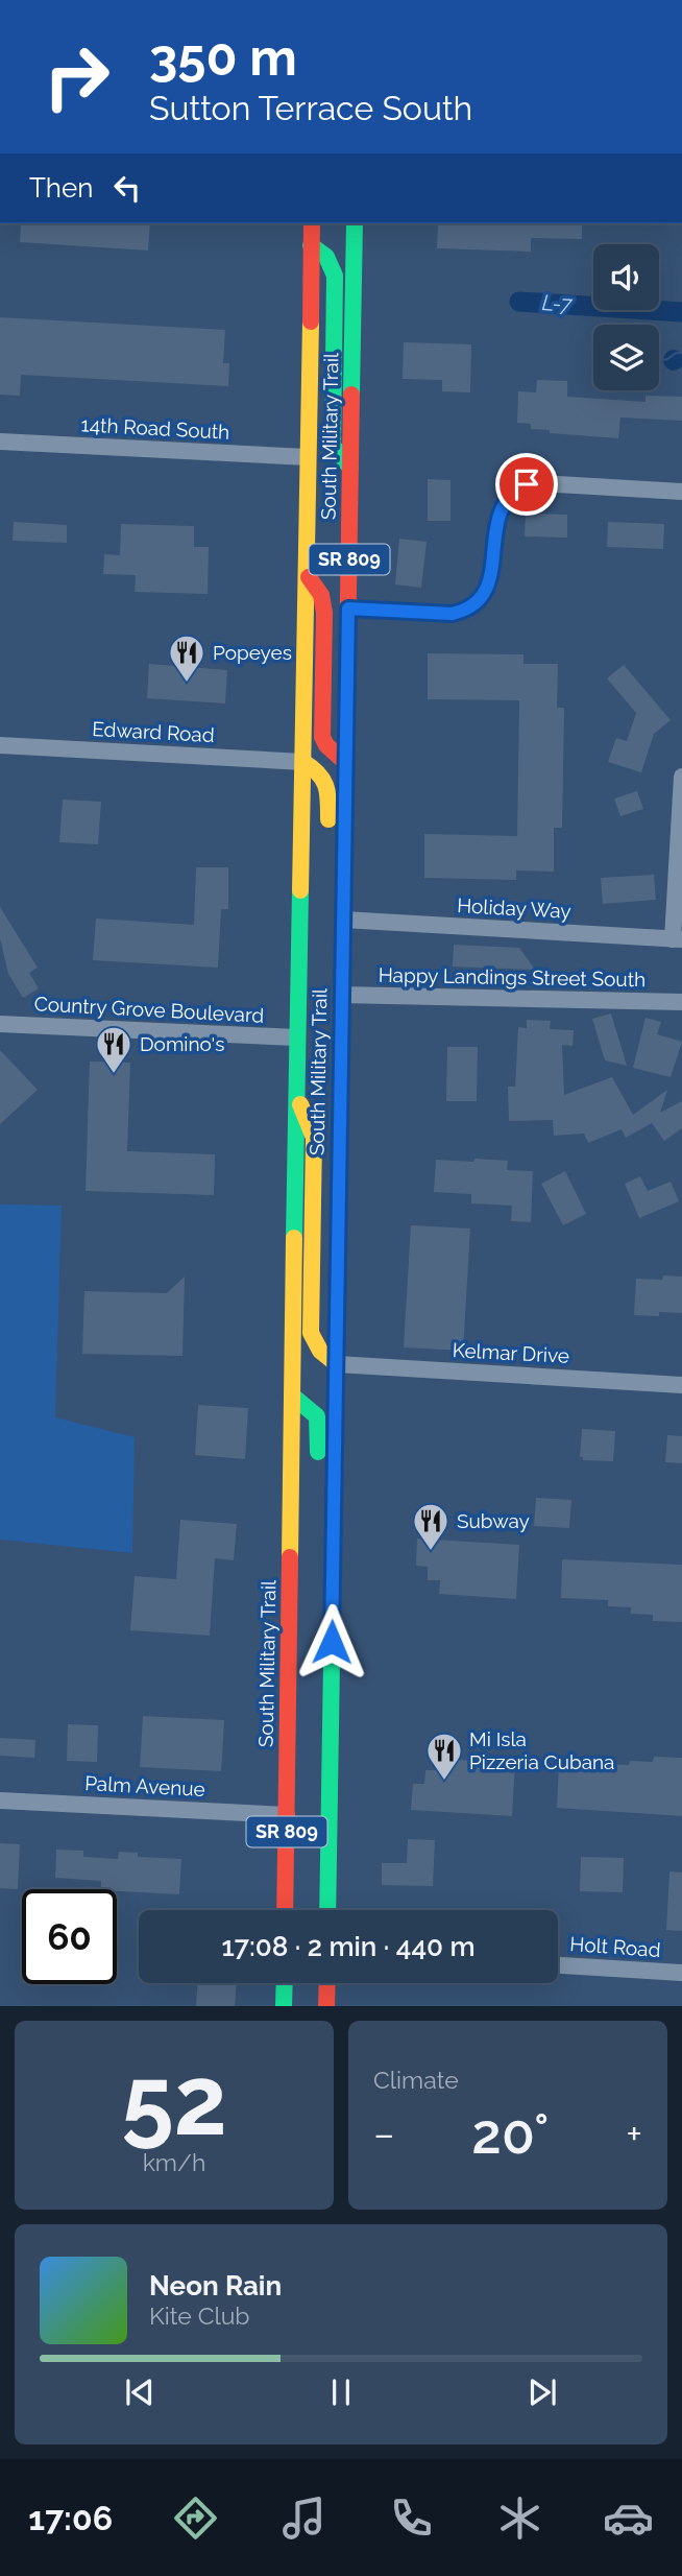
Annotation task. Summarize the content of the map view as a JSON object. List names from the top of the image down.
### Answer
{
  "streets": {
    "main road": ["South Military Trail", "SR 809"],
    "street": [
      "14th Road South",
      "Edward Road",
      "Holiday Way",
      "Happy Landings Street South",
      "Country Grove Boulevard",
      "Kelmar Drive",
      "Palm Avenue",
      "Holt Road"
    ]
  },
  "crossings": [
    ["14th Road South", "South Military Trail"],
    ["South Military Trail", "Edward Road"],
    ["South Military Trail", "Holiday Way"],
    ["South Military Trail", "Happy Landings Street South"],
    ["South Military Trail", "Country Grove Boulevard"],
    ["South Military Trail", "Kelmar Drive"],
    ["South Military Trail", "Palm Avenue"]
  ],
  "water": ["L-7"],
  "places": {
    "restaurant": [
      "Popeyes",
      "Domino's",
      "Subway",
      "Mi Isla Pizzeria Cubana"
    ]
  },
  "page": {
    "turn": ["350 m", "Sutton Terrace South"],
    "then": "Then",
    "limit": "60",
    "trip": "17:08 · 2 min · 440 m",
    "tile": [
      ["52", "km/h"],
      "Climate"
    ],
    "heat": ["−", "20°", "+"],
    "song": ["Neon Rain", "Kite Club"],
    "tabs": "17:06"
  }
}
